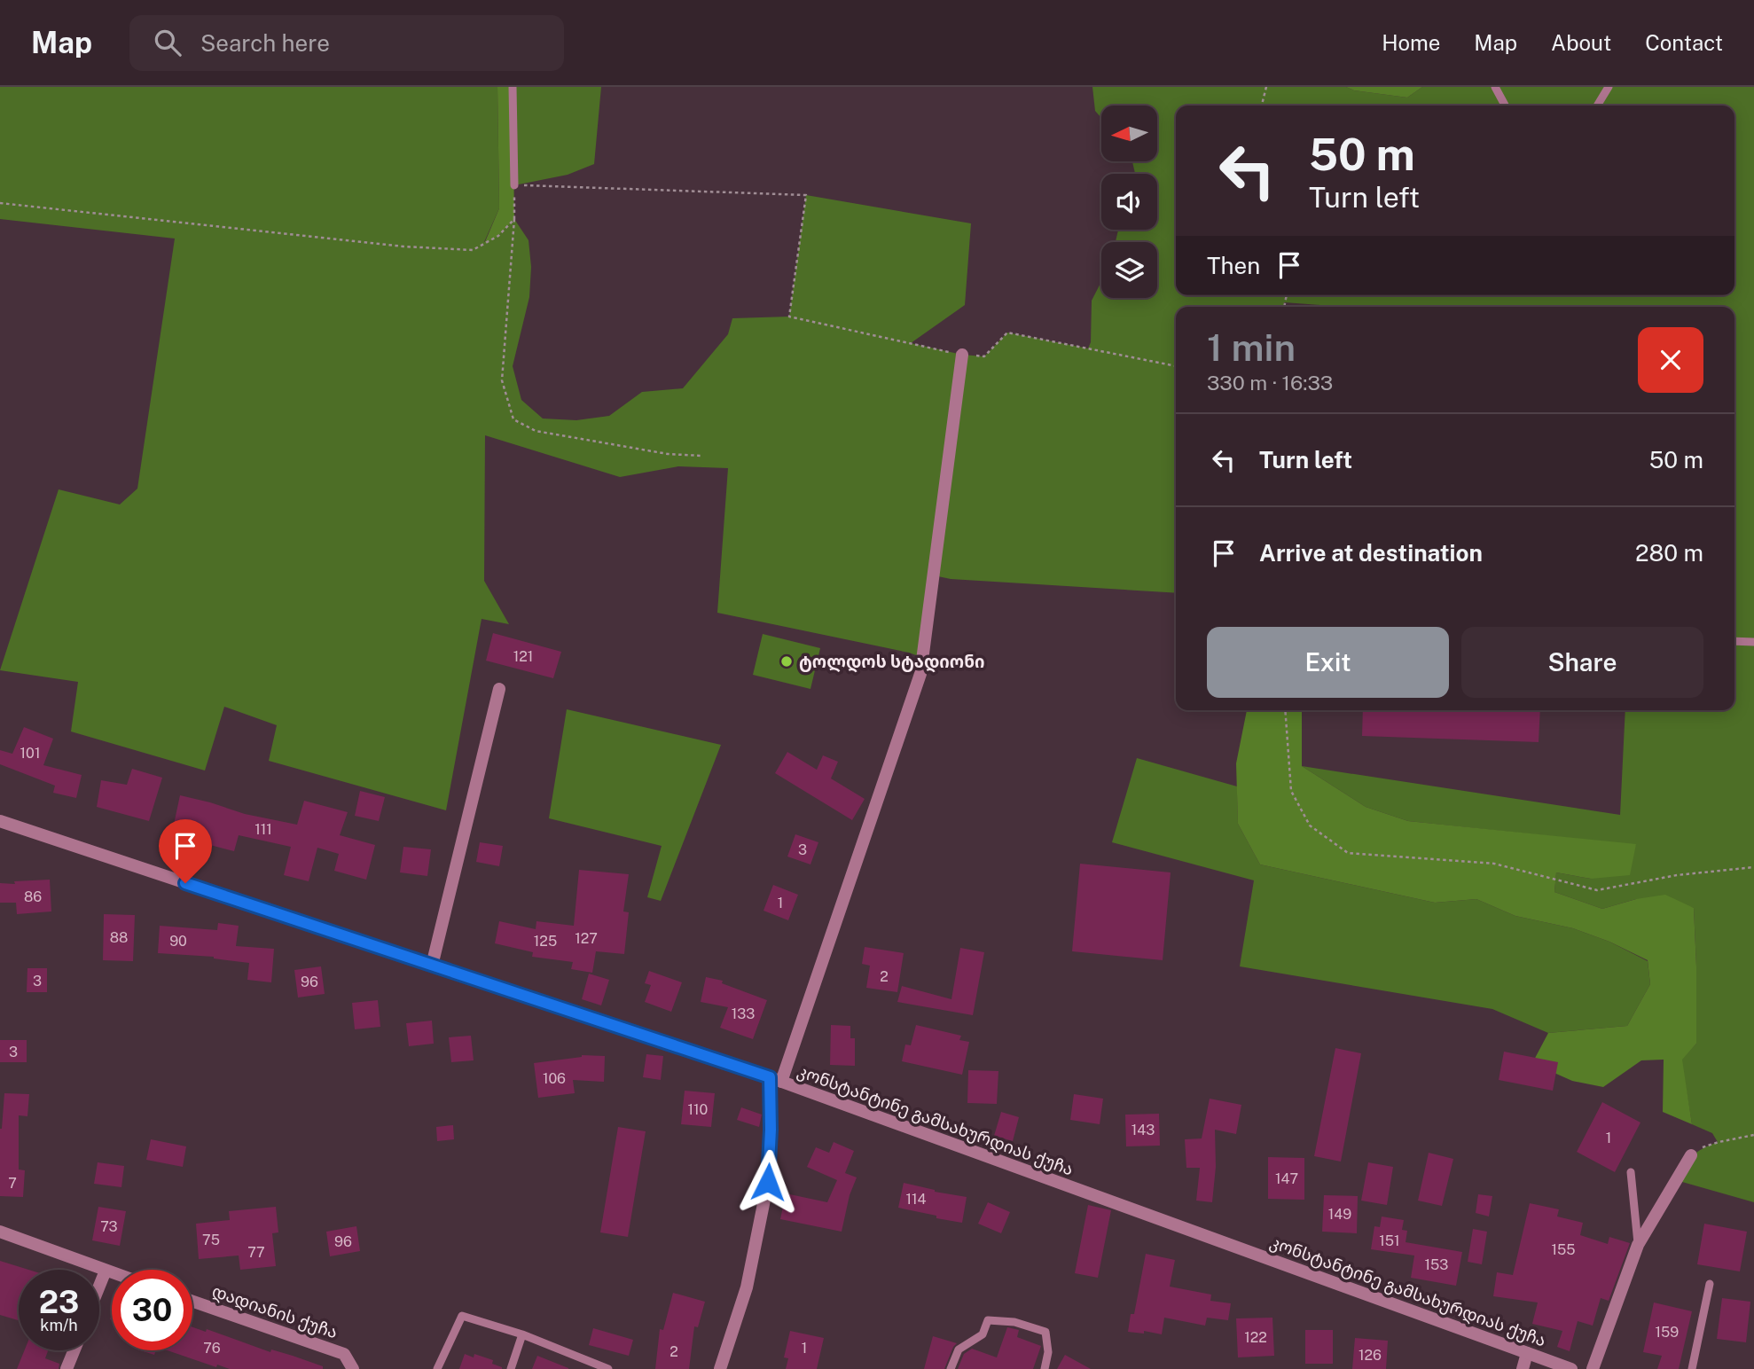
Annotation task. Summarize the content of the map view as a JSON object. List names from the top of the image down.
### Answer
{
  "streets": {
    "street": ["კონსტანტინე გამსახურდიას ქუჩა", "დადიანის ქუჩა"]
  },
  "places": ["ტოლდოს სტადიონი"],
  "house_numbers": [
    "121",
    "101",
    "111",
    "3",
    "86",
    "1",
    "88",
    "127",
    "90",
    "125",
    "2",
    "3",
    "96",
    "133",
    "3",
    "106",
    "110",
    "143",
    "1",
    "147",
    "7",
    "114",
    "149",
    "73",
    "75",
    "151",
    "96",
    "155",
    "77",
    "153",
    "159",
    "122",
    "76",
    "1",
    "2",
    "126"
  ],
  "north": "left",
  "page": {
    "header": "Map",
    "search": "Search here",
    "nav": [
      "Home",
      "Map",
      "About",
      "Contact"
    ],
    "turn": ["50 m", "Turn left"],
    "then": "Then",
    "heading": ["1 min", "330 m · 16:33"],
    "list": [
      {
        "name": "Turn left",
        "value": "50 m"
      },
      {
        "name": "Arrive at destination",
        "value": "280 m"
      }
    ],
    "buttons": ["Exit", "Share"],
    "speed": "23 km/h",
    "limit": "30"
  }
}
